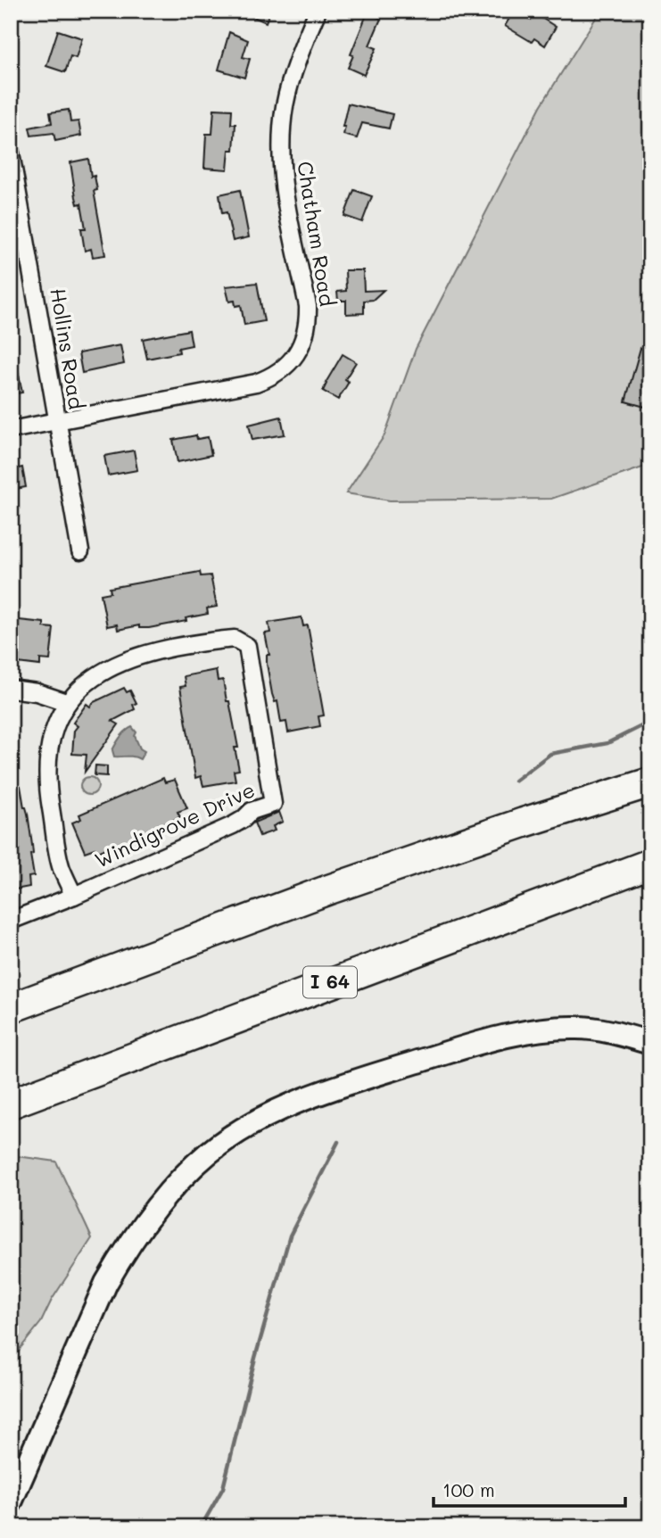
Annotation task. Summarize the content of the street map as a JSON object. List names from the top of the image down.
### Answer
{
  "streets": {
    "highway": ["I 64"],
    "street": ["Chatham Road", "Hollins Road", "Windigrove Drive"]
  },
  "crossings": [
    ["Chatham Road", "Hollins Road"]
  ],
  "scale_bar": "100 m"
}
